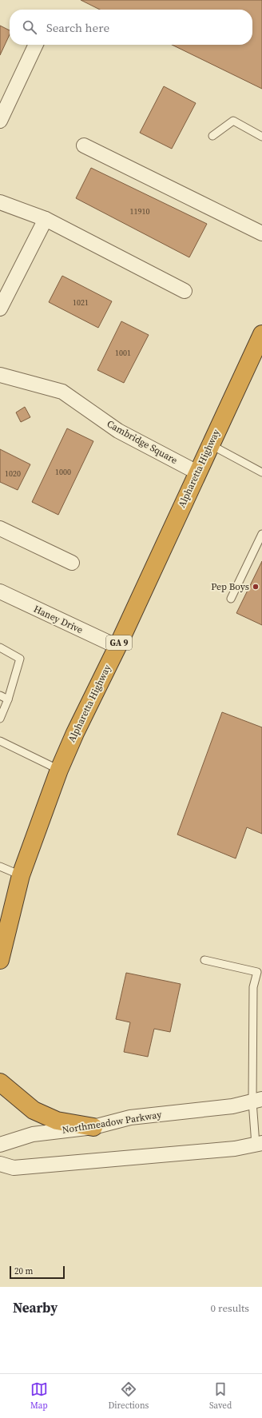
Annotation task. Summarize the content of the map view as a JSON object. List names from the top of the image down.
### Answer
{
  "streets": {
    "highway": ["Alpharetta Highway", "GA 9"],
    "street": ["Cambridge Square", "Haney Drive", "Northmeadow Parkway"]
  },
  "crossings": [
    ["Cambridge Square", "Alpharetta Highway"],
    ["Alpharetta Highway", "Haney Drive"]
  ],
  "places": ["Pep Boys"],
  "house_numbers": [
    "11910",
    "1021",
    "1001",
    "1000",
    "1020"
  ],
  "scale_bar": "20 m",
  "page": {
    "search": "Search here",
    "scale": "20 m",
    "heading": ["Nearby", "0 results"],
    "nav": ["Map", "Directions", "Saved"]
  }
}
